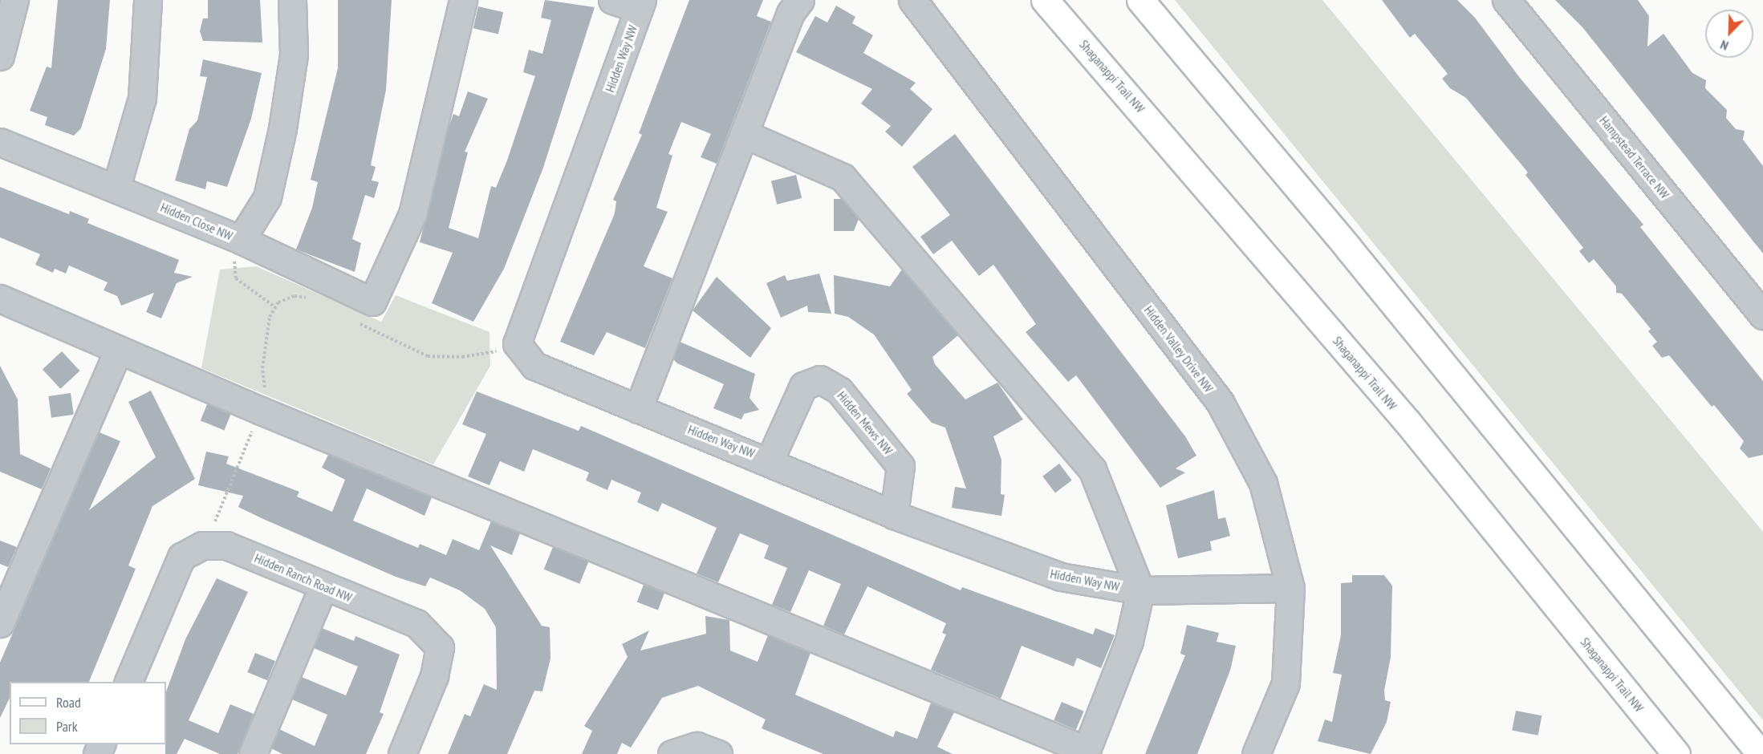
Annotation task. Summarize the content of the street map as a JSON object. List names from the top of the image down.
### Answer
{
  "streets": {
    "main road": ["Shaganappi Trail NW"],
    "street": [
      "Hidden Way NW",
      "Hampstead Terrace NW",
      "Hidden Close NW",
      "Hidden Valley Drive NW",
      "Hidden Mews NW",
      "Hidden Ranch Road NW"
    ]
  },
  "crossings": [
    ["Hidden Way NW", "Hidden Valley Drive NW"],
    ["Hidden Way NW", "Hidden Mews NW"]
  ],
  "legend": ["Road", "Park"],
  "north": "bottom left"
}
